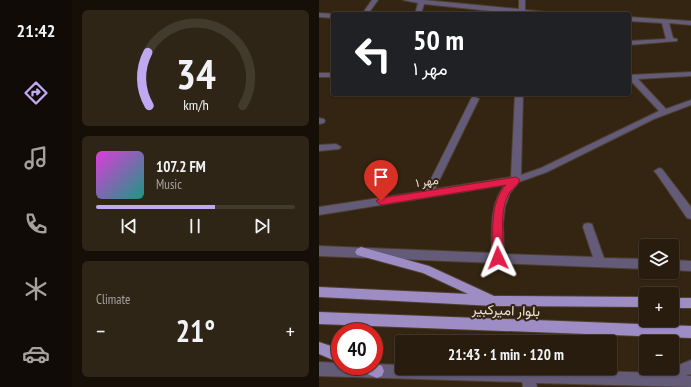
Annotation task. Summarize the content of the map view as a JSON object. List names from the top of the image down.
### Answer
{
  "streets": {
    "main road": ["بلوار امیرکبیر"],
    "street": ["مهر ۱"]
  },
  "page": {
    "tabs": "21:42",
    "turn": ["50 m", "مهر ۱"],
    "song": ["107.2 FM", "Music"],
    "map_buttons": ["+", "−"],
    "tile": "Climate",
    "heat": ["−", "21°", "+"],
    "limit": "40",
    "trip": "21:43 · 1 min · 120 m",
    "gauge": ["34", "km/h"]
  }
}
